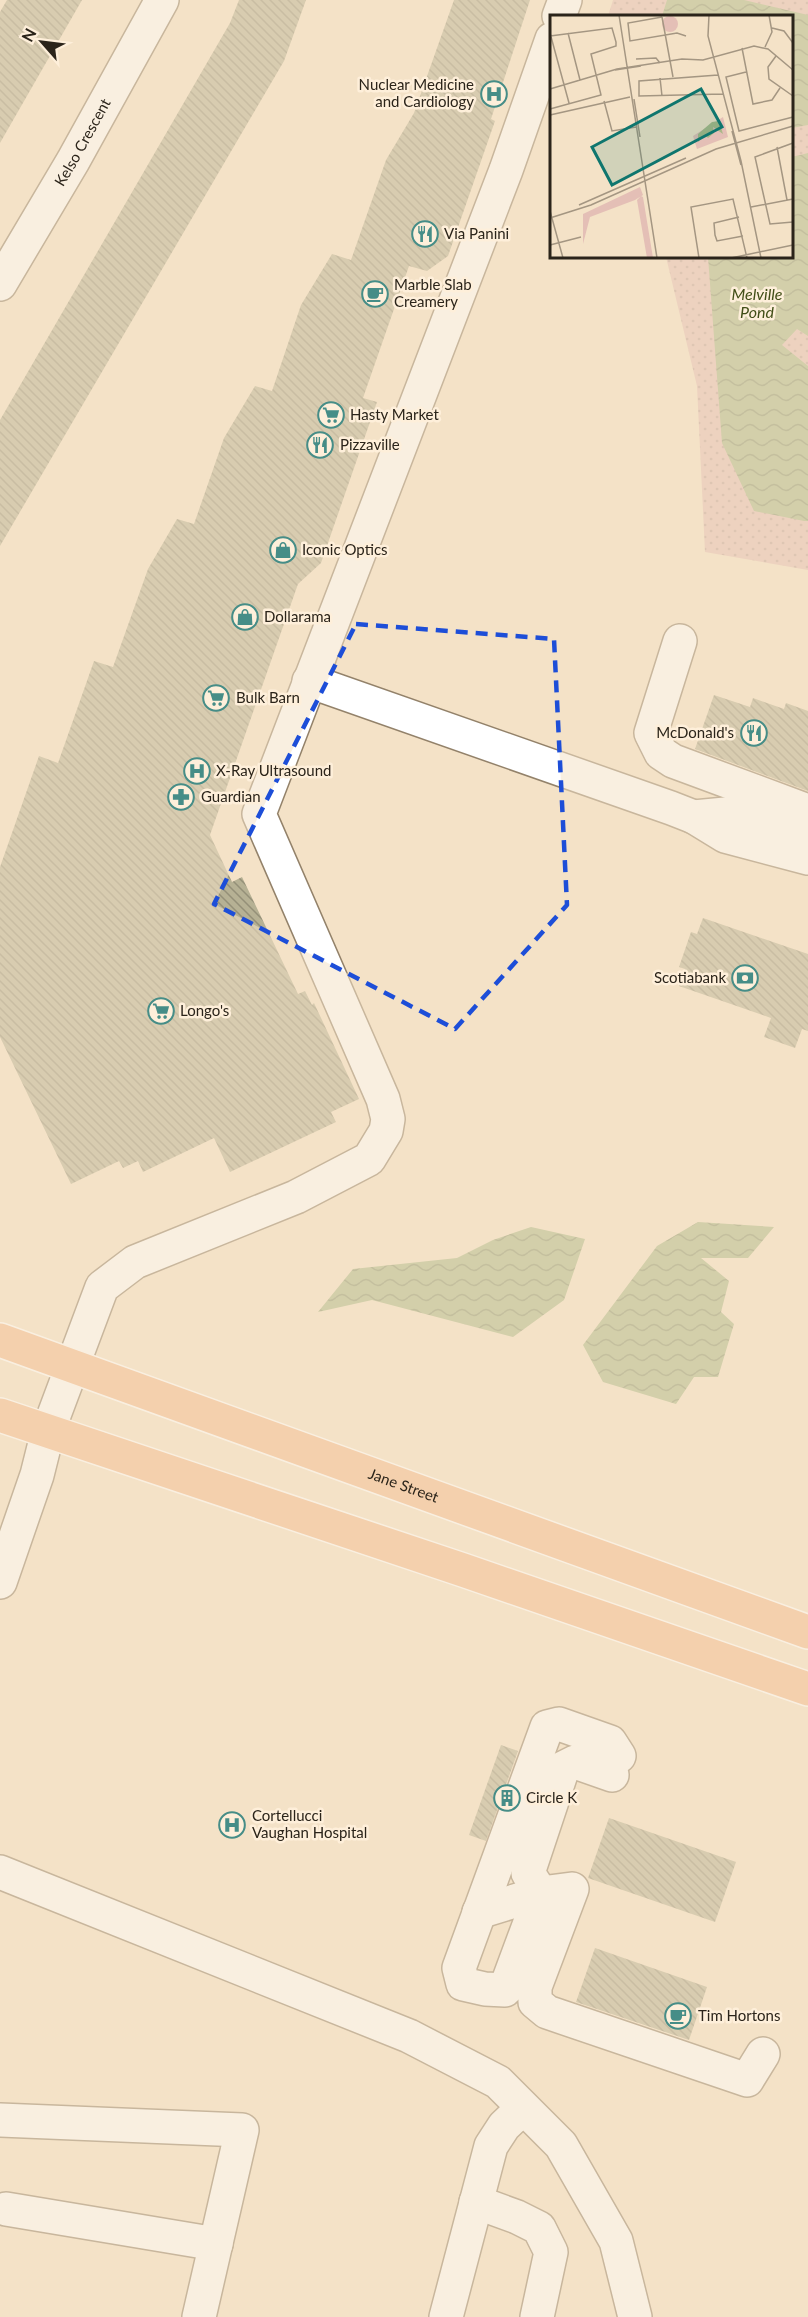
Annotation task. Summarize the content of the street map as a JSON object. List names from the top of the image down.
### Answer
{
  "streets": {
    "main road": ["Jane Street"],
    "street": ["Kelso Crescent"]
  },
  "water": ["Melville Pond"],
  "places": {
    "hospital": ["Nuclear Medicine and Cardiology", "X-Ray Ultrasound", "Cortellucci Vaughan Hospital"],
    "restaurant": ["Via Panini", "Pizzaville", "McDonald's"],
    "cafe": ["Marble Slab Creamery", "Tim Hortons"],
    "supermarket": ["Hasty Market", "Bulk Barn", "Longo's"],
    "shop": ["Iconic Optics", "Dollarama"],
    "pharmacy": ["Guardian"],
    "bank": ["Scotiabank"],
    "building": ["Circle K"]
  },
  "north": "top left"
}
